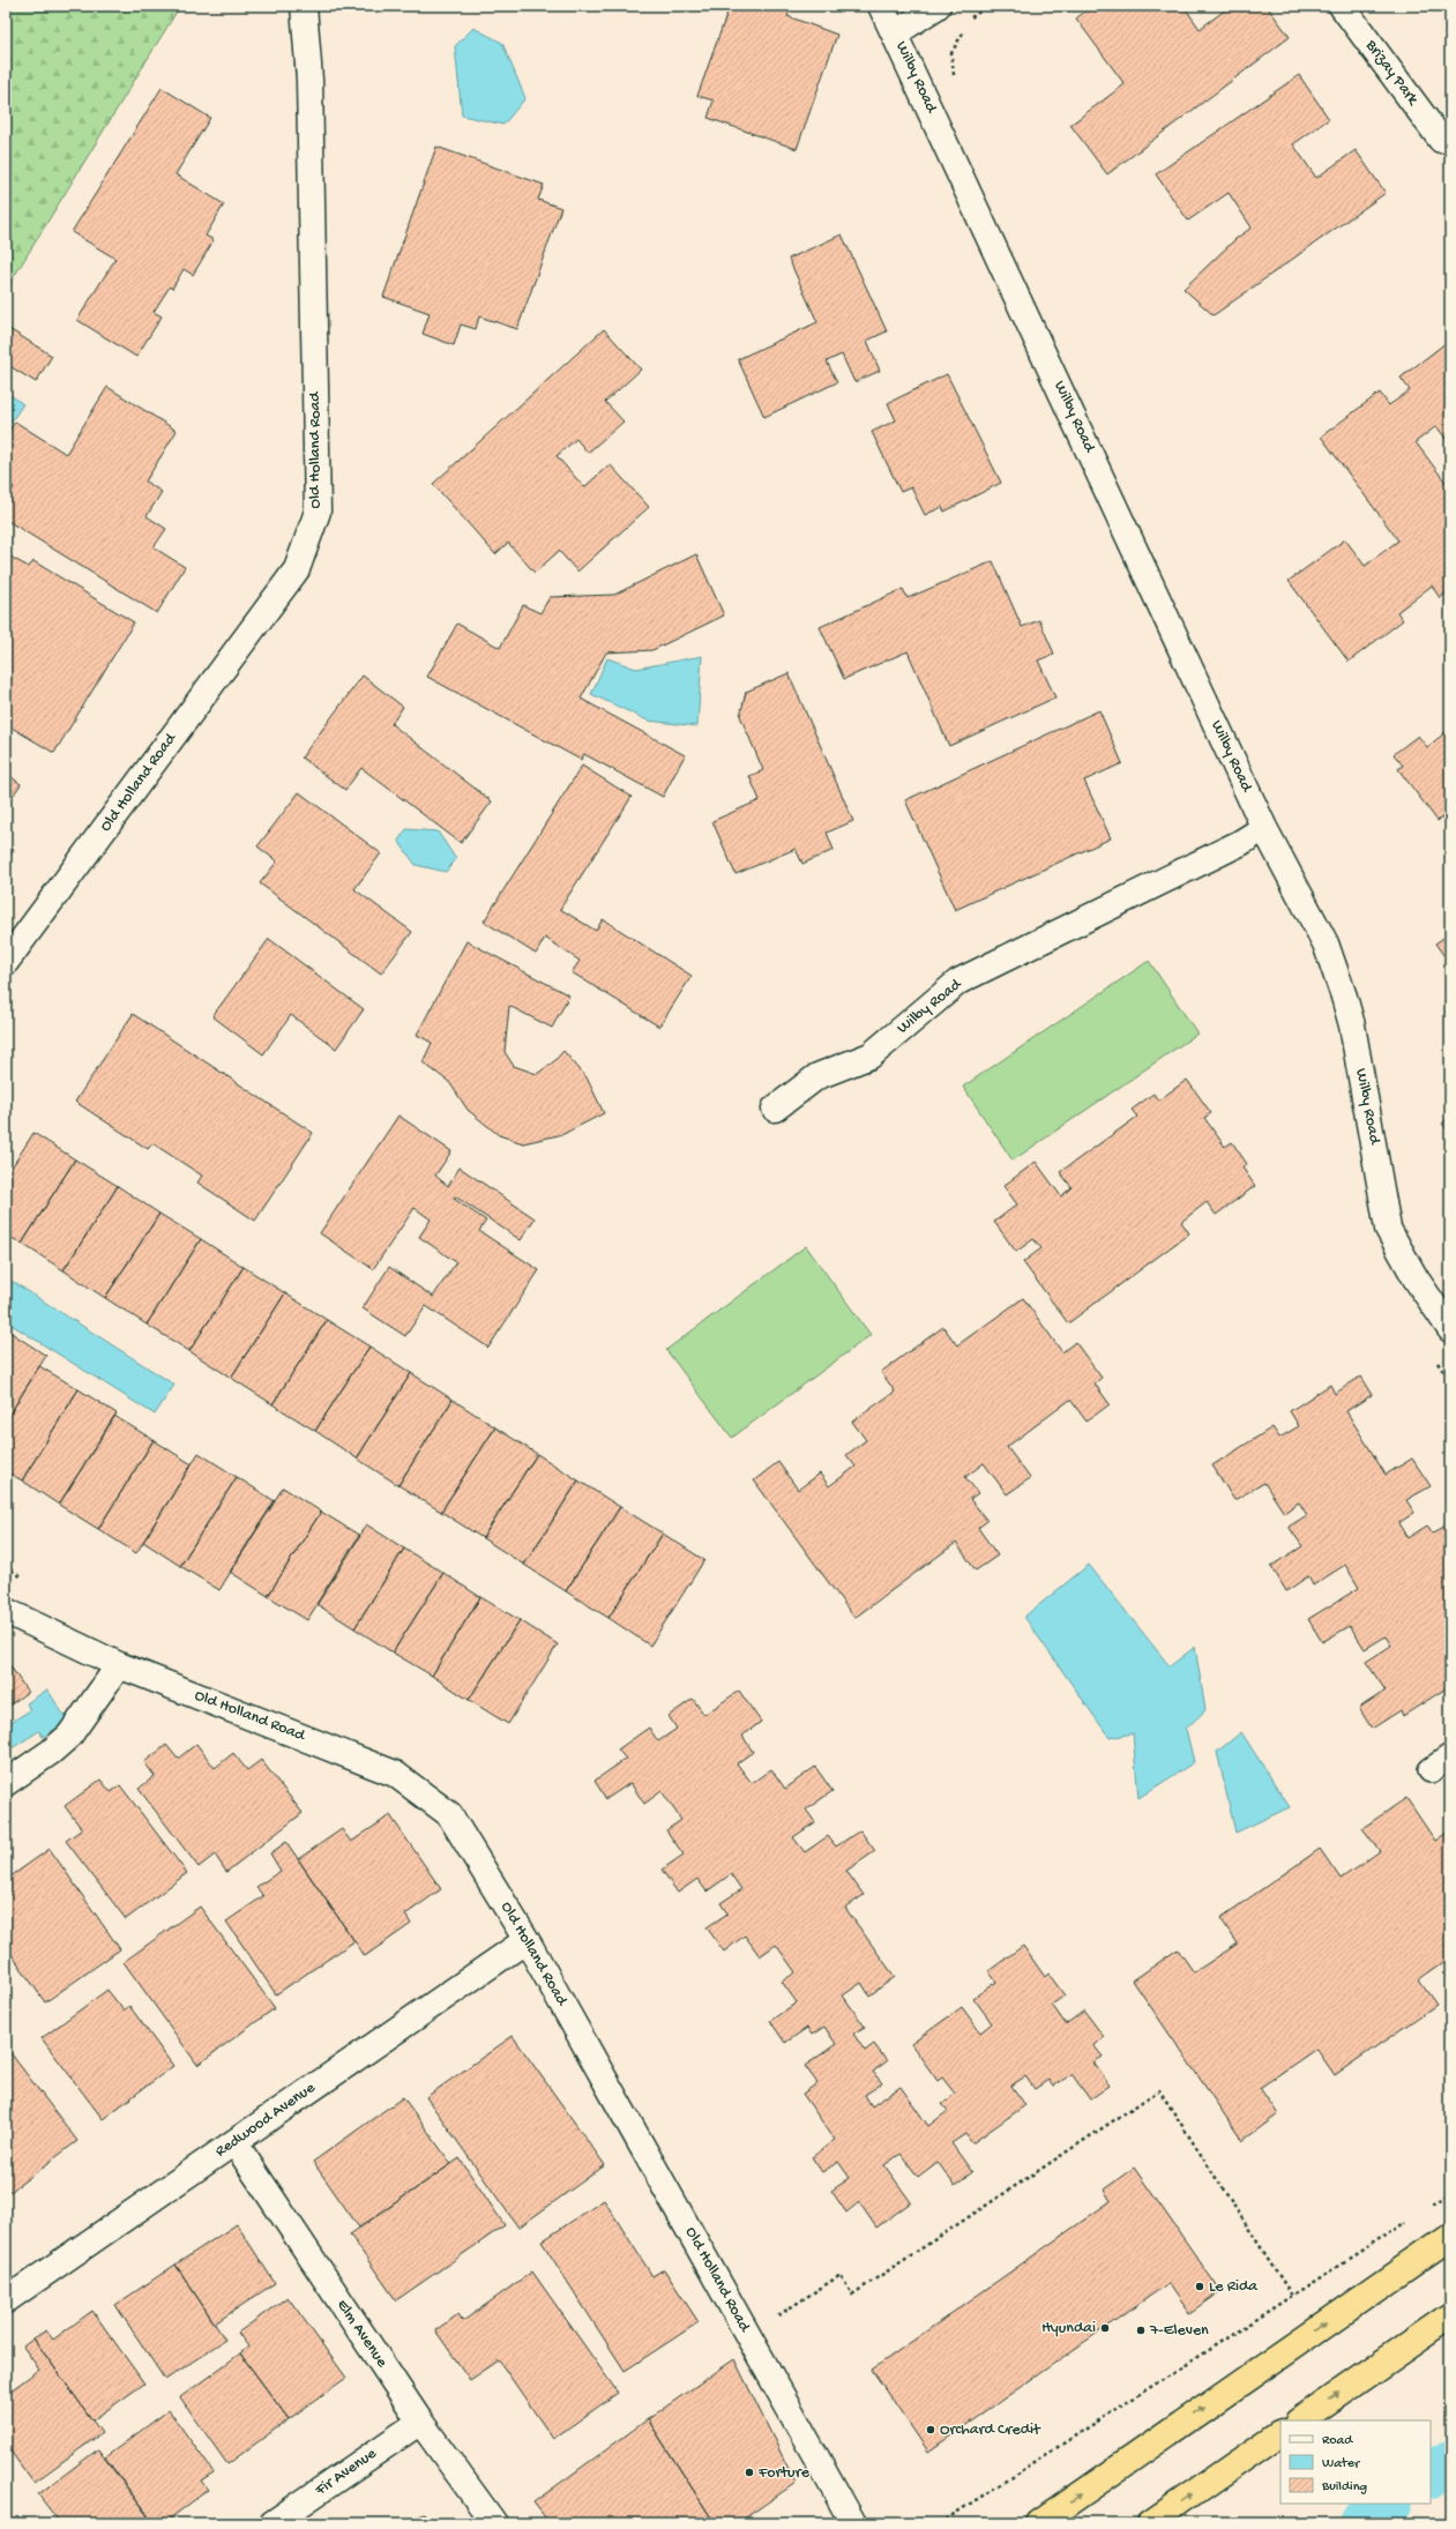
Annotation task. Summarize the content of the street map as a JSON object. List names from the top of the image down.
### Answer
{
  "streets": {
    "street": [
      "Brizay Park",
      "Wilby Road",
      "Old Holland Road",
      "Redwood Avenue",
      "Elm Avenue",
      "Fir Avenue"
    ]
  },
  "crossings": [
    ["Old Holland Road", "Redwood Avenue"],
    ["Redwood Avenue", "Elm Avenue"],
    ["Elm Avenue", "Fir Avenue"]
  ],
  "places": [
    "Le Rida",
    "Hyundai",
    "7-Eleven",
    "Orchard Credit",
    "Forture"
  ],
  "legend": ["Road", "Water", "Building"]
}
